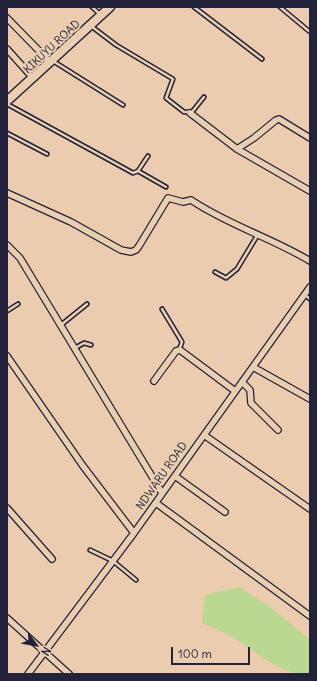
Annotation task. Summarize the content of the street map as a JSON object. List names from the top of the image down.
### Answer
{
  "streets": {
    "main road": ["KIKUYU ROAD"],
    "street": ["NDWARU ROAD"]
  },
  "scale_bar": "100 m",
  "north": "bottom right"
}
